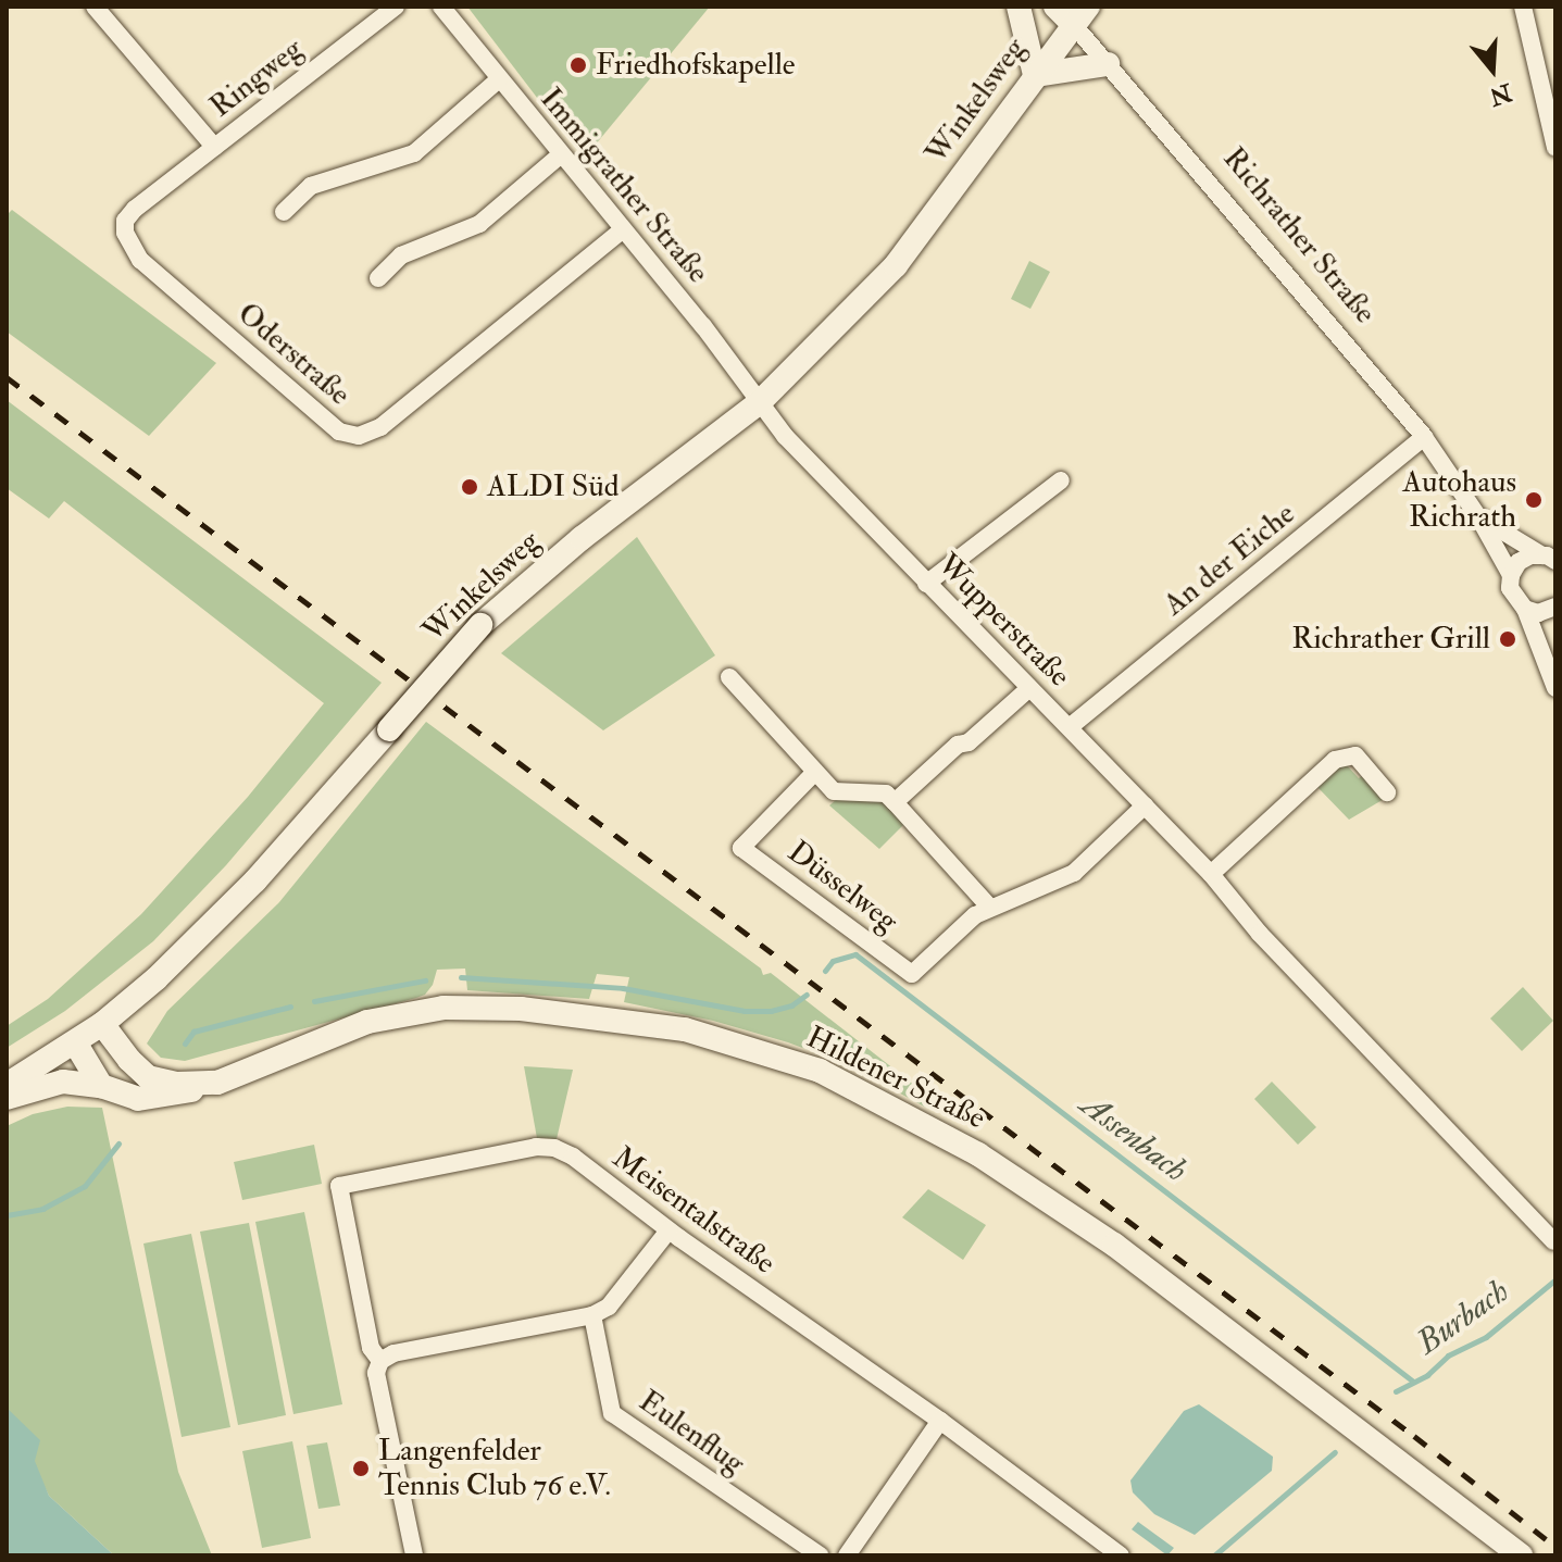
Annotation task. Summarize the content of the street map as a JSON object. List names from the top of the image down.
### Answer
{
  "streets": {
    "main road": ["Winkelsweg", "Hildener Straße"],
    "street": [
      "Ringweg",
      "Immigrather Straße",
      "Richrather Straße",
      "Oderstraße",
      "An der Eiche",
      "Wupperstraße",
      "Düsselweg",
      "Meisentalstraße",
      "Eulenflug"
    ]
  },
  "crossings": [
    ["Ringweg", "Oderstraße"],
    ["Winkelsweg", "Immigrather Straße"],
    ["Winkelsweg", "Richrather Straße"],
    ["Winkelsweg", "Wupperstraße"],
    ["Winkelsweg", "Hildener Straße"],
    ["Immigrather Straße", "Oderstraße"],
    ["Immigrather Straße", "Wupperstraße"],
    ["Richrather Straße", "An der Eiche"],
    ["An der Eiche", "Wupperstraße"],
    ["Wupperstraße", "Düsselweg"]
  ],
  "water": ["Assenbach", "Burbach"],
  "places": [
    "Friedhofskapelle",
    "ALDI Süd",
    "Autohaus Richrath",
    "Richrather Grill",
    "Langenfelder Tennis Club 76 e.V."
  ],
  "north": "bottom"
}
